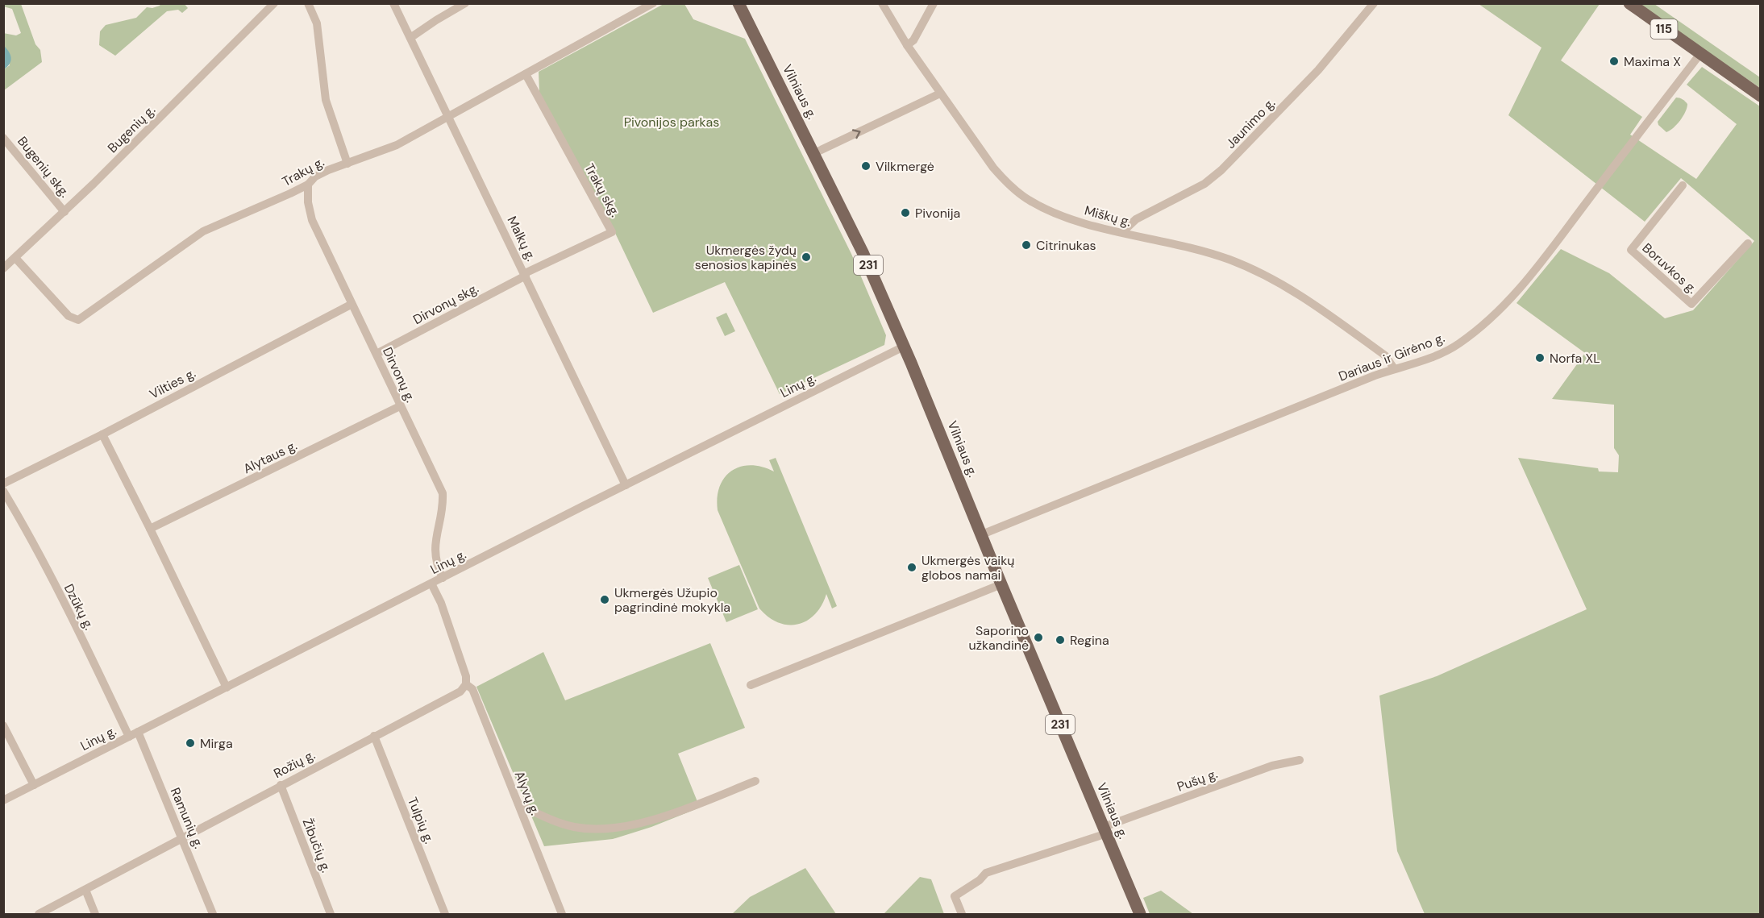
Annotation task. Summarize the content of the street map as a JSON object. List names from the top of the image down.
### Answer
{
  "streets": {
    "main road": ["115", "Vilniaus g.", "231"],
    "street": [
      "Jaunimo g.",
      "Bugenių g.",
      "Bugenių skg.",
      "Trakų g.",
      "Trakų skg.",
      "Miškų g.",
      "Malkų g.",
      "Boruvkos g.",
      "Dirvonų skg.",
      "Dariaus ir Girėno g.",
      "Dirvonų g.",
      "Vilties g.",
      "Linų g.",
      "Alytaus g.",
      "Dzūkų g.",
      "Rožių g.",
      "Pušų g.",
      "Alyvų g.",
      "Ramunių g.",
      "Tulpių g.",
      "Žibučių g."
    ]
  },
  "crossings": [
    ["115", "Dariaus ir Girėno g."],
    ["Vilniaus g.", "Dariaus ir Girėno g."],
    ["Vilniaus g.", "Linų g."],
    ["Vilniaus g.", "Pušų g."],
    ["Jaunimo g.", "Miškų g."],
    ["Bugenių g.", "Bugenių skg."],
    ["Bugenių g.", "Trakų g."],
    ["Trakų g.", "Trakų skg."],
    ["Trakų g.", "Malkų g."],
    ["Trakų g.", "Dirvonų g."],
    ["Trakų skg.", "Malkų g."],
    ["Trakų skg.", "Dirvonų skg."],
    ["Miškų g.", "Dariaus ir Girėno g."],
    ["Malkų g.", "Dirvonų skg."],
    ["Malkų g.", "Linų g."],
    ["Dirvonų skg.", "Dirvonų g."],
    ["Dirvonų g.", "Vilties g."],
    ["Dirvonų g.", "Linų g."],
    ["Dirvonų g.", "Alytaus g."],
    ["Linų g.", "Dzūkų g."],
    ["Linų g.", "Ramunių g."],
    ["Rožių g.", "Alyvų g."],
    ["Rožių g.", "Ramunių g."],
    ["Rožių g.", "Tulpių g."],
    ["Rožių g.", "Žibučių g."]
  ],
  "parks": ["Pivonijos parkas"],
  "places": [
    "Maxima X",
    "Vilkmergė",
    "Pivonija",
    "Citrinukas",
    "Ukmergės žydų senosios kapinės",
    "Norfa XL",
    "Ukmergės vaikų globos namai",
    "Ukmergės Užupio pagrindinė mokykla",
    "Saporino užkandinė",
    "Regina",
    "Mirga"
  ]
}
